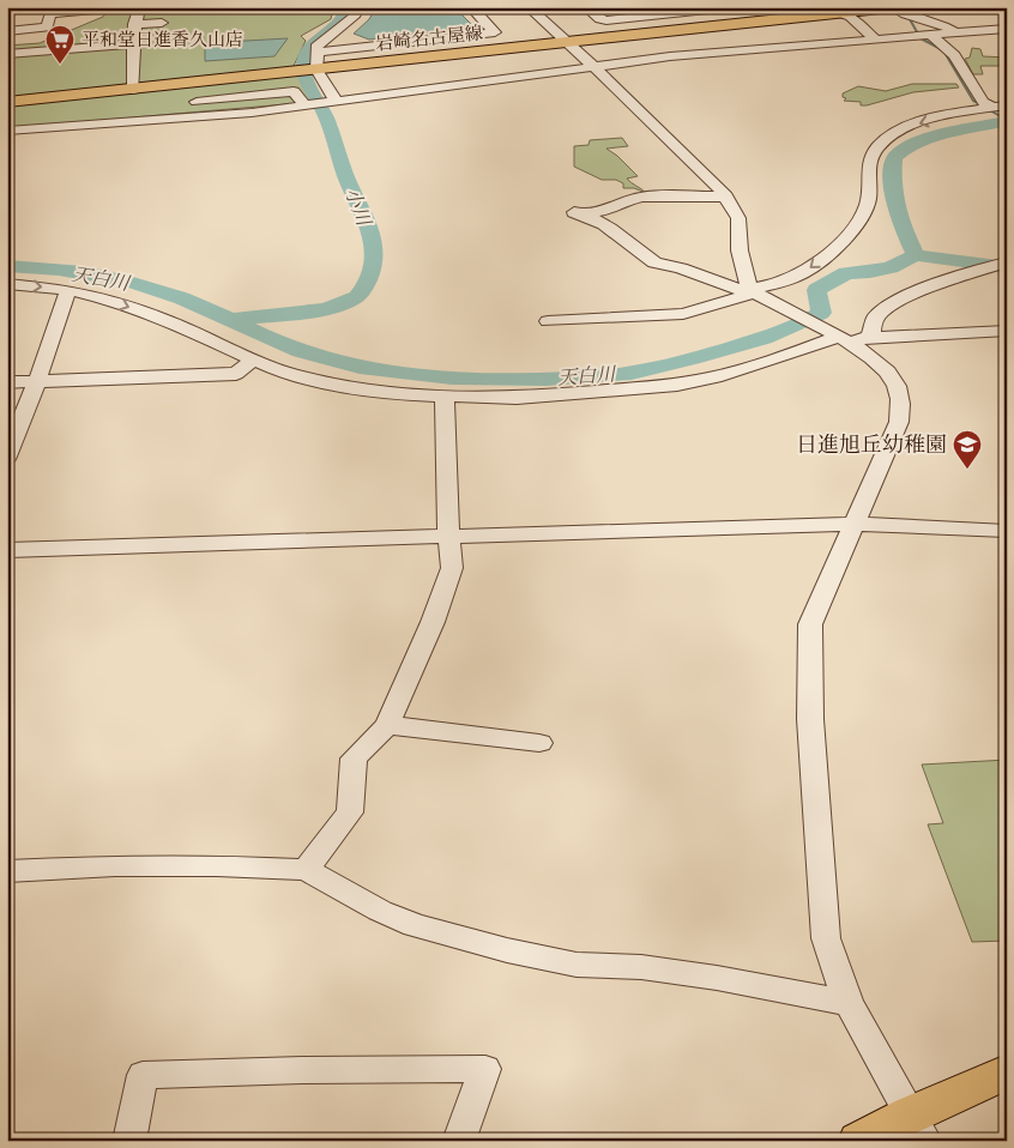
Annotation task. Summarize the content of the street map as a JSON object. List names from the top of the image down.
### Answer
{
  "streets": {
    "main road": ["岩崎名古屋線"]
  },
  "water": ["小川", "天白川"],
  "places": {
    "supermarket": ["平和堂日進香久山店"],
    "school or university": ["日進旭丘幼稚園"]
  }
}
